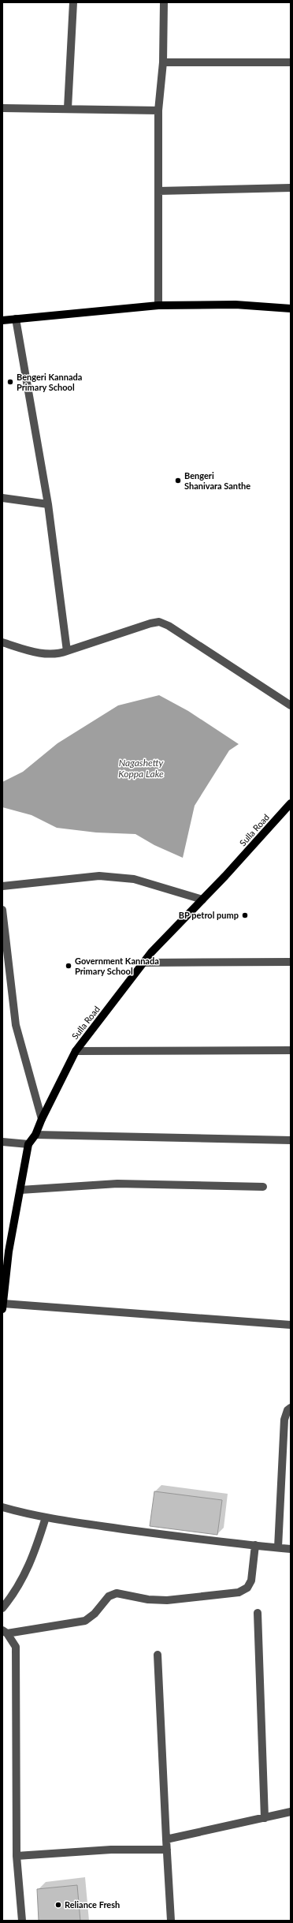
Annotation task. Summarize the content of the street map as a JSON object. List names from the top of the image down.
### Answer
{
  "streets": {
    "main road": ["Sulla Road"]
  },
  "water": ["Nagashetty Koppa Lake"],
  "places": [
    "Bengeri Kannada Primary School",
    "Bengeri Shanivara Santhe",
    "BP petrol pump",
    "Government Kannada Primary School",
    "Reliance Fresh"
  ]
}
